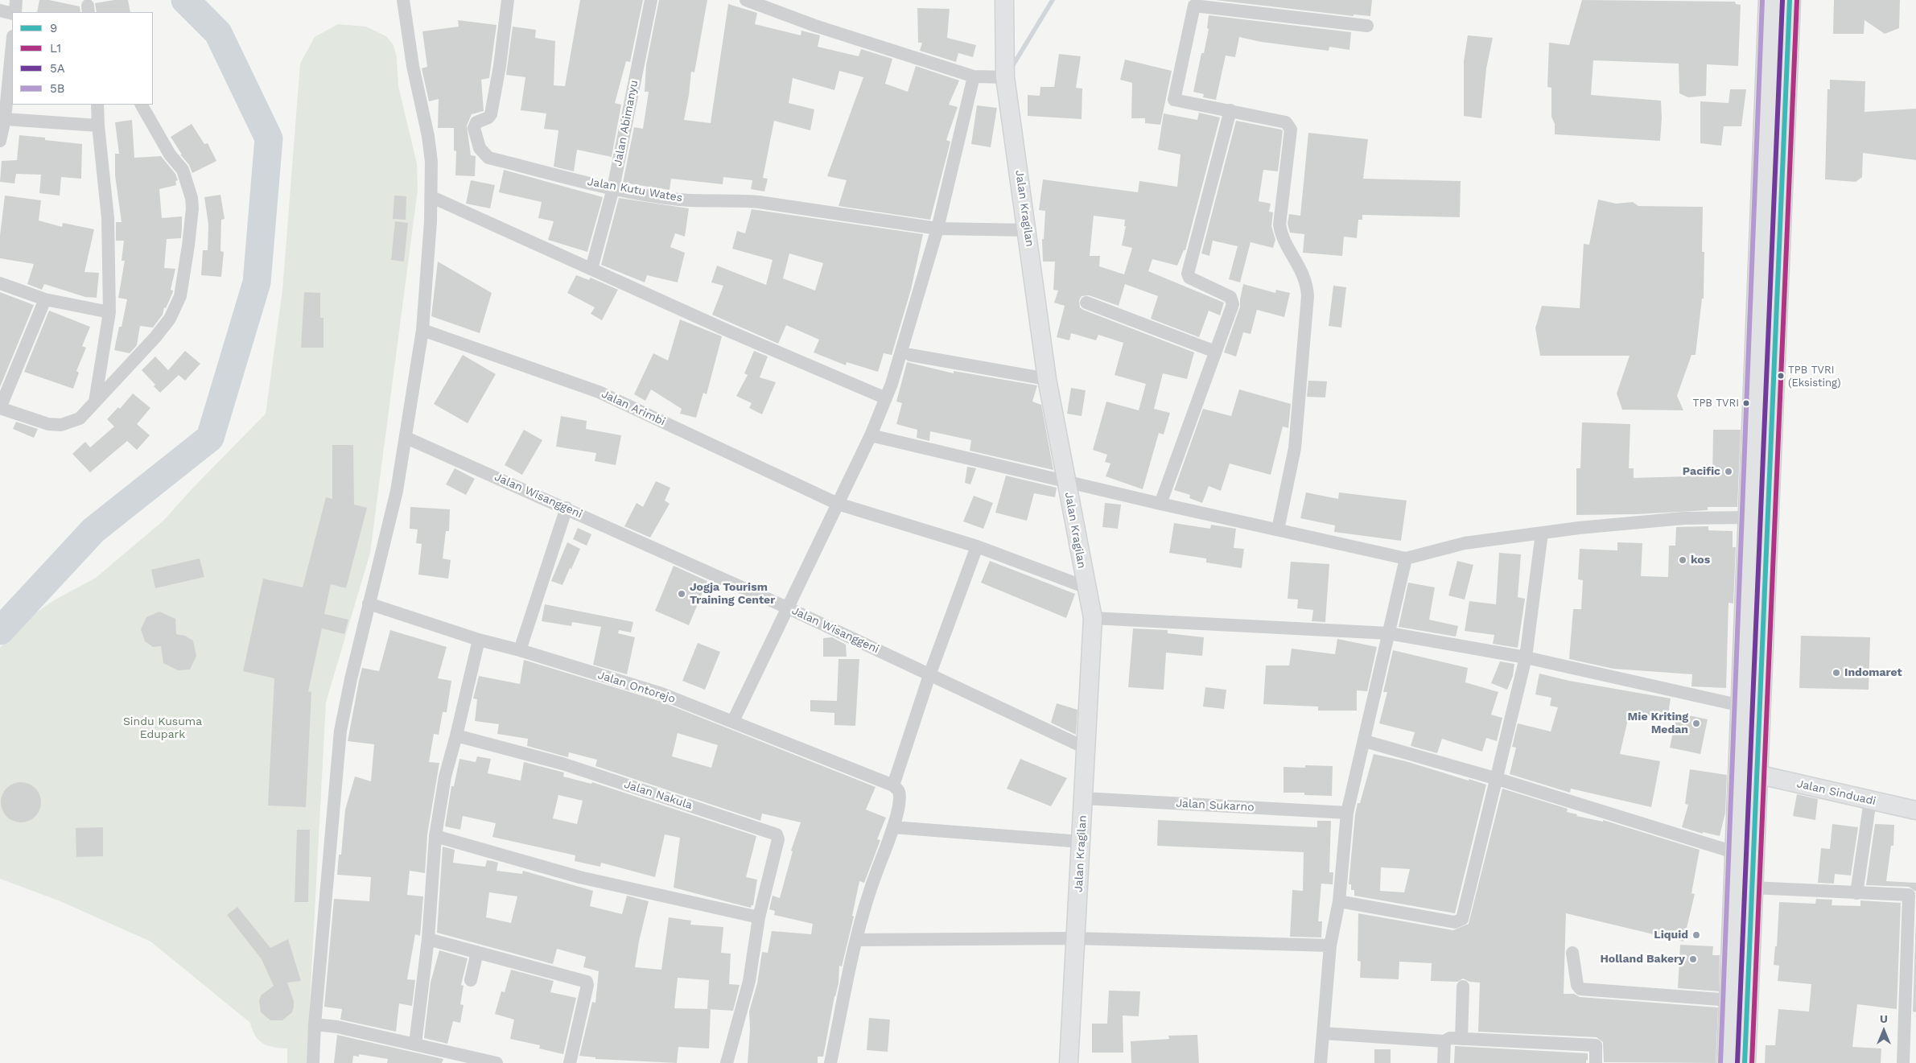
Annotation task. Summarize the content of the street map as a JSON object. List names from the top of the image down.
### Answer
{
  "streets": {
    "street": [
      "Jalan Abimanyu",
      "Jalan Kutu Wates",
      "Jalan Kragilan",
      "Jalan Arimbi",
      "Jalan Wisanggeni",
      "Jalan Ontorejo",
      "Jalan Sinduadi",
      "Jalan Nakula",
      "Jalan Sukarno"
    ]
  },
  "crossings": [
    ["Jalan Abimanyu", "Jalan Kutu Wates"],
    ["Jalan Kutu Wates", "Jalan Kragilan"],
    ["Jalan Kragilan", "Jalan Arimbi"],
    ["Jalan Kragilan", "Jalan Wisanggeni"],
    ["Jalan Kragilan", "Jalan Sukarno"]
  ],
  "parks": ["Sindu Kusuma Edupark"],
  "places": [
    "TPB TVRI (Eksisting)",
    "TPB TVRI",
    "Pacific",
    "kos",
    "Jogja Tourism Training Center",
    "Indomaret",
    "Mie Kriting Medan",
    "Liquid",
    "Holland Bakery"
  ],
  "lines": [
    "transit line 9",
    "transit line L1",
    "transit line 5A",
    "transit line 5B"
  ],
  "legend": [
    "9",
    "L1",
    "5A",
    "5B"
  ],
  "north": "top"
}
